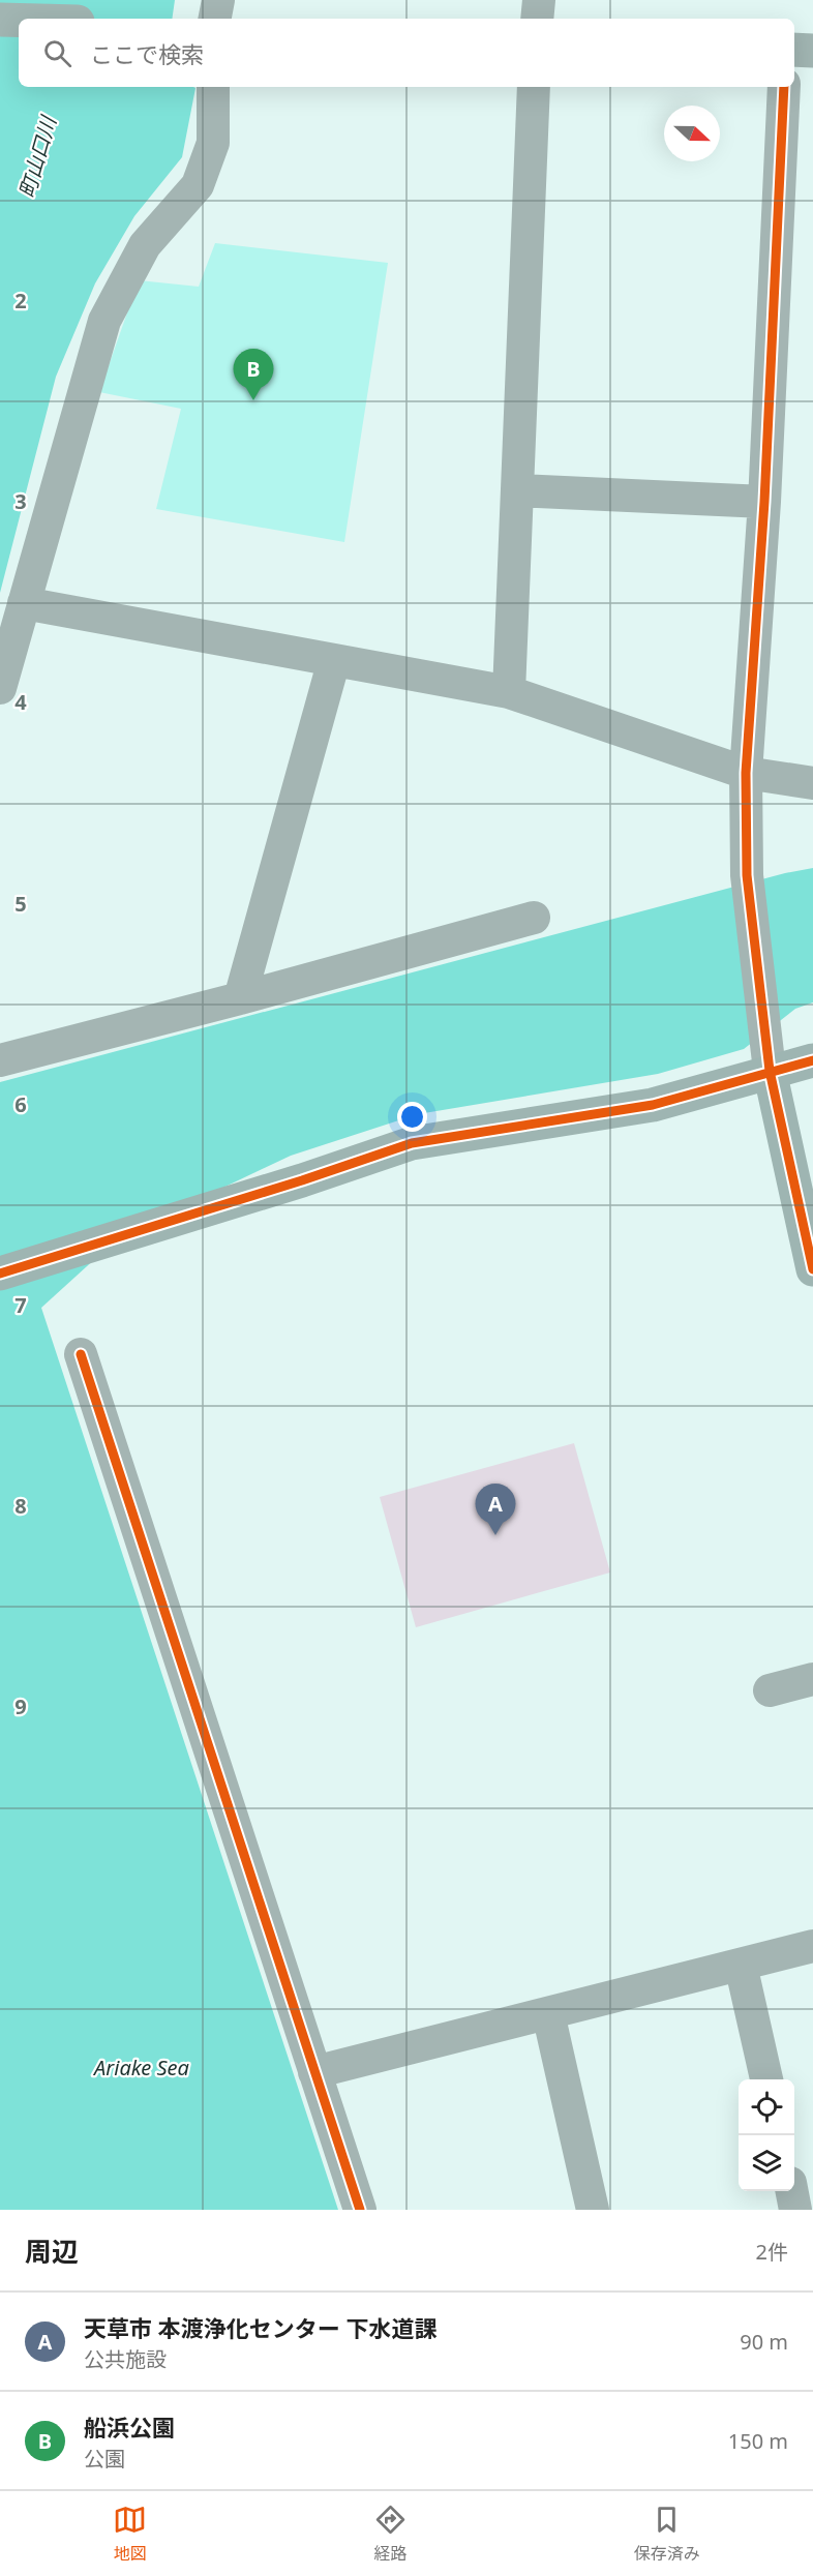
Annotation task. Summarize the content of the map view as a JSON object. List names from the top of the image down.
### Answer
{
  "water": ["町山口川", "Ariake Sea"],
  "north": "right",
  "page": {
    "search": "ここで検索",
    "pins": ["B", "A"],
    "heading": ["周辺", "2件"],
    "list": [
      {
        "mark": "A",
        "name": "天草市 本渡浄化センター 下水道課",
        "note": "公共施設",
        "value": "90 m"
      },
      {
        "mark": "B",
        "name": "船浜公園",
        "note": "公園",
        "value": "150 m"
      }
    ],
    "nav": ["地図", "経路", "保存済み"]
  },
  "grid": {
    "rows": [
      "2",
      "3",
      "4",
      "5",
      "6",
      "7",
      "8",
      "9"
    ]
  }
}
